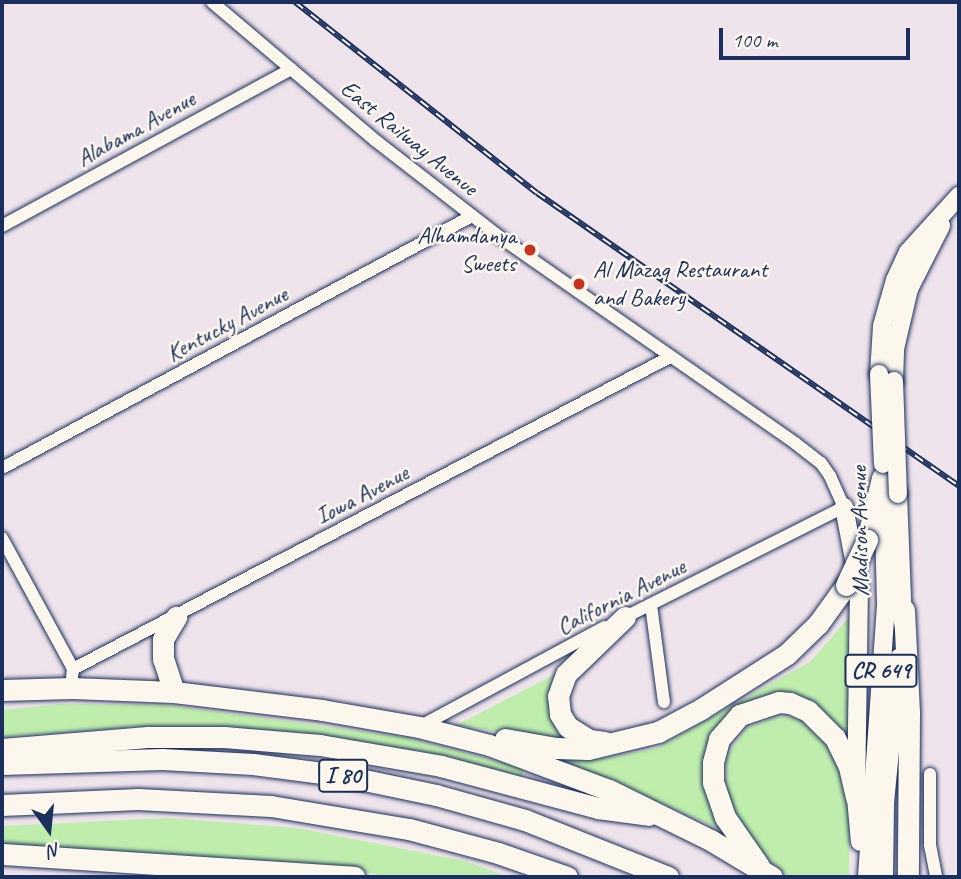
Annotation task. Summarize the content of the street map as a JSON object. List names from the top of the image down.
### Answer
{
  "streets": {
    "highway": ["I 80"],
    "main road": ["Madison Avenue", "CR 649"],
    "street": [
      "Alabama Avenue",
      "East Railway Avenue",
      "Kentucky Avenue",
      "Iowa Avenue",
      "California Avenue"
    ]
  },
  "crossings": [
    ["Alabama Avenue", "East Railway Avenue"],
    ["East Railway Avenue", "Kentucky Avenue"],
    ["East Railway Avenue", "Iowa Avenue"],
    ["East Railway Avenue", "California Avenue"]
  ],
  "places": ["Alhamdanya Sweets", "Al Mazaq Restaurant and Bakery"],
  "scale_bar": "100 m",
  "north": "bottom"
}
